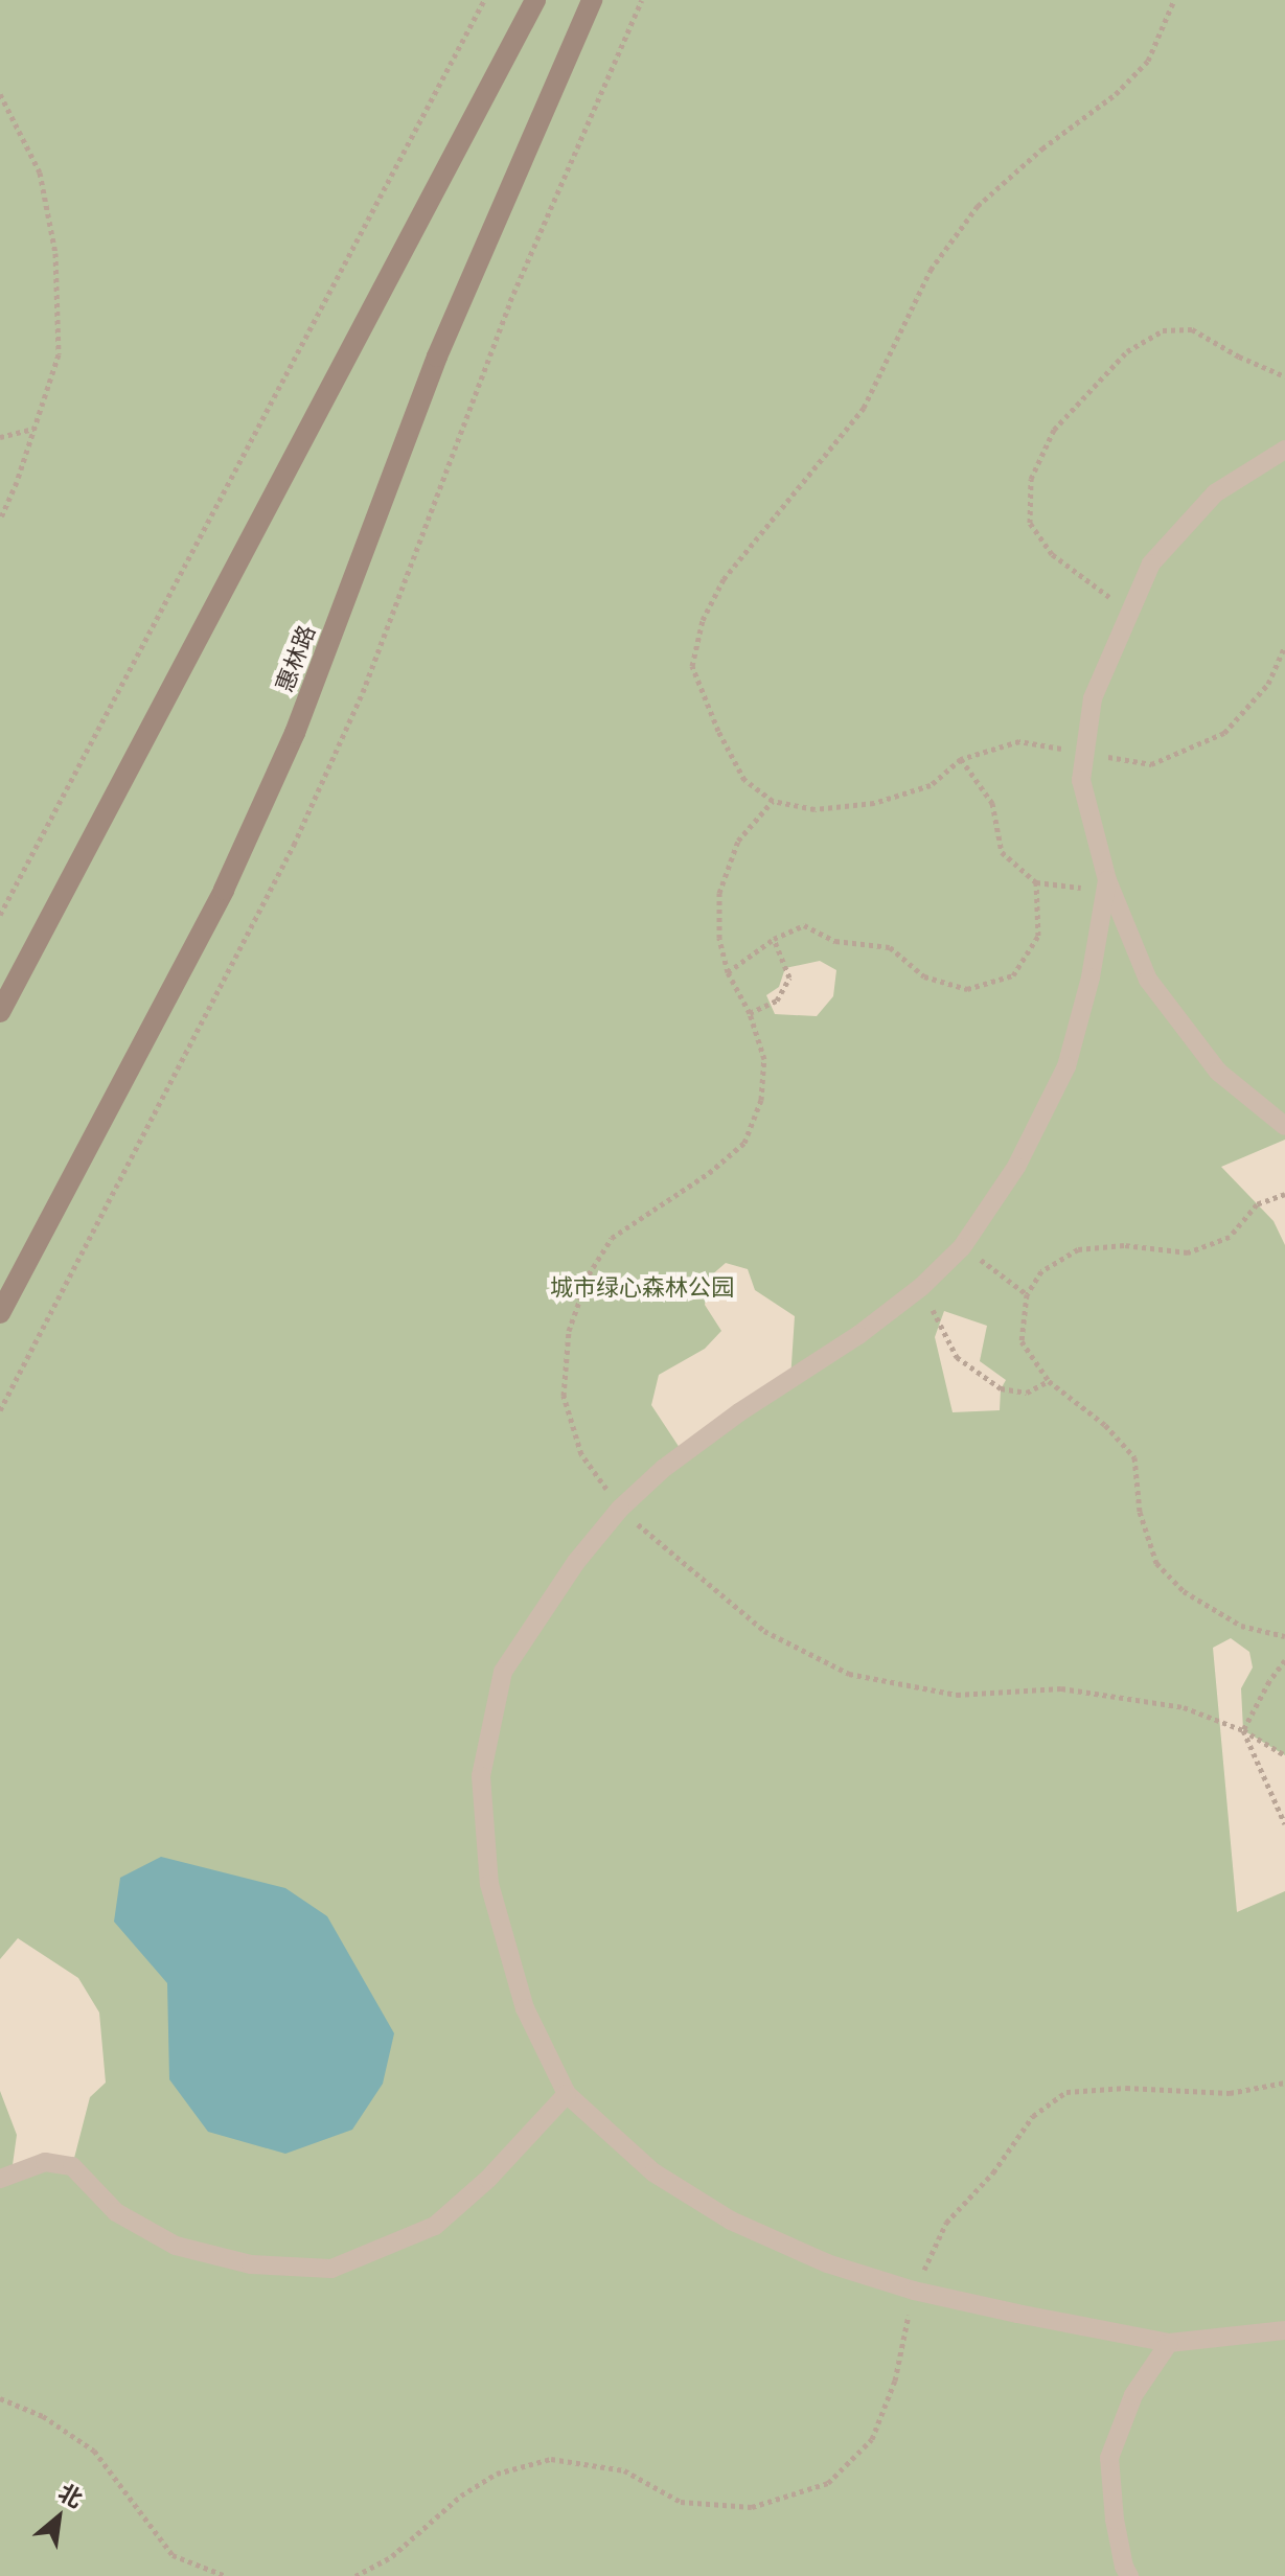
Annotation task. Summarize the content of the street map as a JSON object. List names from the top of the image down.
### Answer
{
  "streets": {
    "main road": ["惠林路"]
  },
  "parks": ["城市绿心森林公园"],
  "north": "top right"
}
